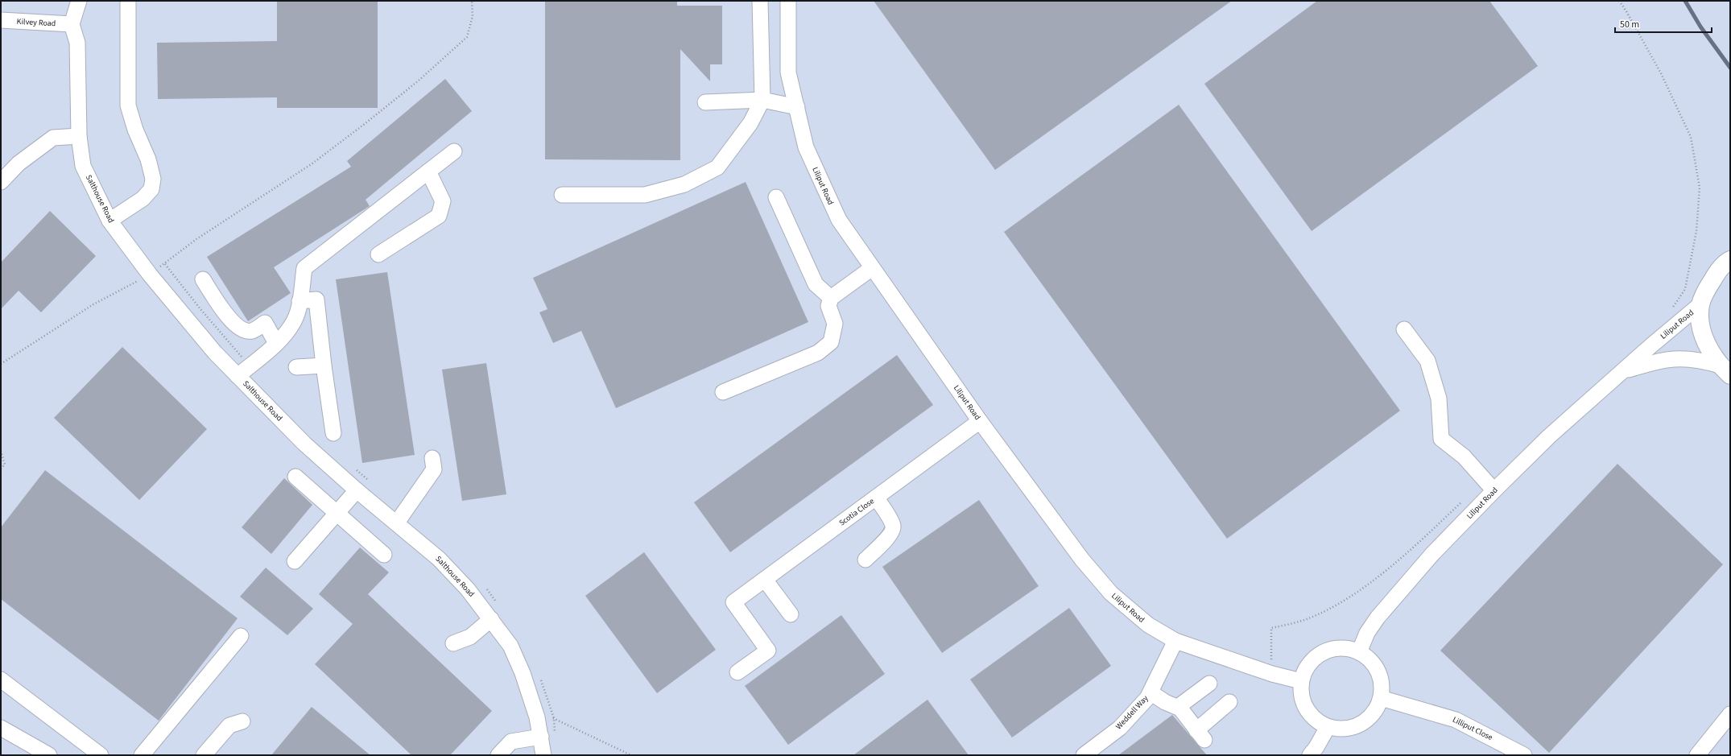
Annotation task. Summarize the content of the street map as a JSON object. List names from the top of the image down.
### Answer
{
  "streets": {
    "street": [
      "Kilvey Road",
      "Liliput Road",
      "Salthouse Road",
      "Scotia Close",
      "Weddell Way",
      "Lilliput Close"
    ]
  },
  "crossings": [
    ["Kilvey Road", "Salthouse Road"],
    ["Liliput Road", "Scotia Close"],
    ["Liliput Road", "Weddell Way"],
    ["Liliput Road", "Lilliput Close"]
  ],
  "scale_bar": "50 m"
}
